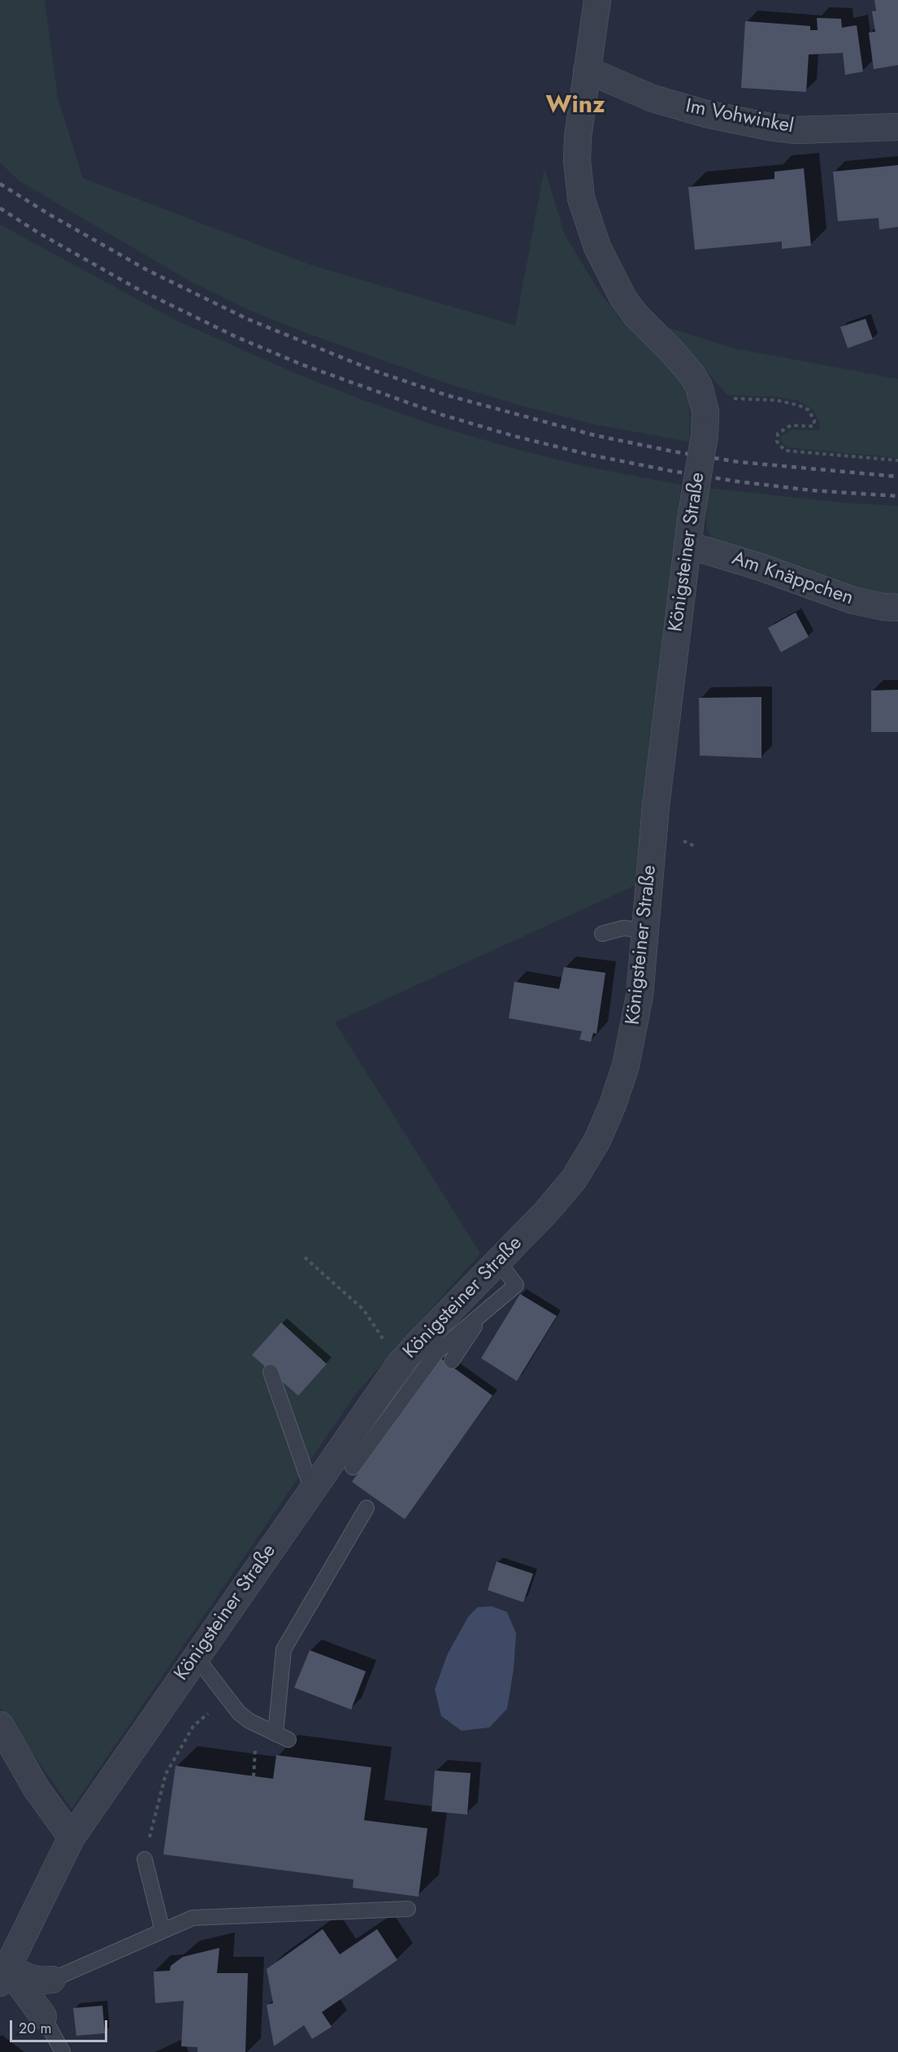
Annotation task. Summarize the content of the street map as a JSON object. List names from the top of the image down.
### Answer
{
  "streets": {
    "street": ["Im Vohwinkel", "Königsteiner Straße", "Am Knäppchen"]
  },
  "crossings": [
    ["Im Vohwinkel", "Königsteiner Straße"],
    ["Königsteiner Straße", "Am Knäppchen"]
  ],
  "districts": ["Winz"],
  "scale_bar": "20 m"
}
